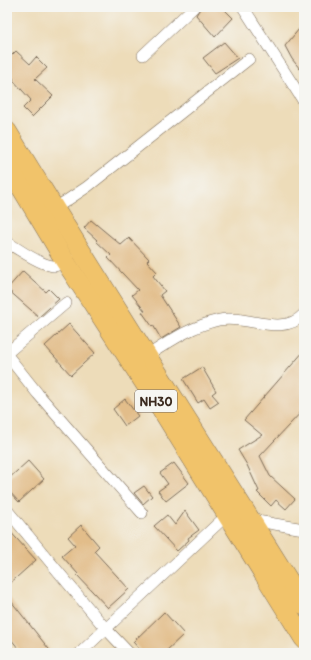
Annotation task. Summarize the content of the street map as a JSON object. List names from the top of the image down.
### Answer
{
  "streets": {
    "highway": ["NH30"]
  }
}
